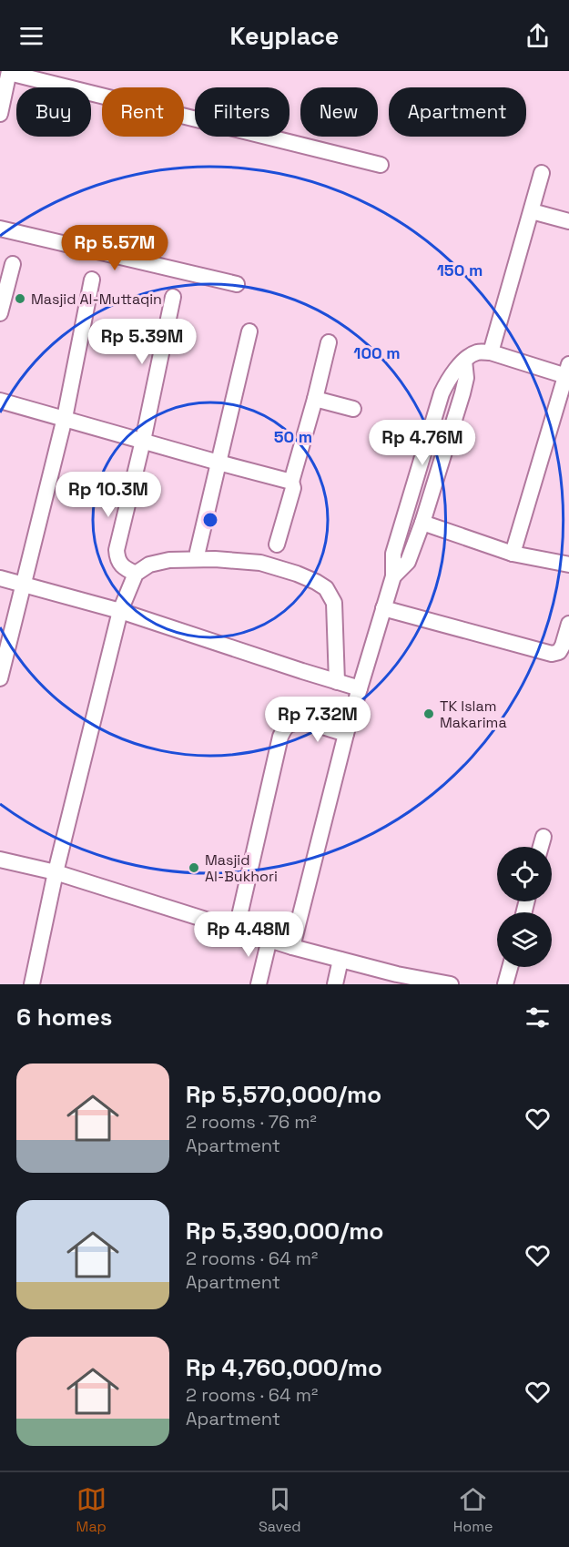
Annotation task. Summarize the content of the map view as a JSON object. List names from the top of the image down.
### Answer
{
  "places": ["Masjid Al-Muttaqin", "TK Islam Makarima", "Masjid Al-Bukhori"],
  "page": {
    "header": "Keyplace",
    "chip": [
      "Buy",
      "Rent",
      "Filters",
      "New",
      "Apartment"
    ],
    "price": [
      "Rp 5.57M",
      "Rp 5.39M",
      "Rp 4.76M",
      "Rp 10.3M",
      "Rp 7.32M",
      "Rp 4.48M"
    ],
    "heading": "6 homes",
    "list": [
      {
        "name": "Rp 5,570,000/mo",
        "note": "2 rooms · 76 m² · Apartment"
      },
      {
        "name": "Rp 5,390,000/mo",
        "note": "2 rooms · 64 m² · Apartment"
      },
      {
        "name": "Rp 4,760,000/mo",
        "note": "2 rooms · 64 m² · Apartment"
      }
    ],
    "tabs": ["Map", "Saved", "Home"]
  },
  "rings": ["150 m", "100 m", "50 m"]
}
